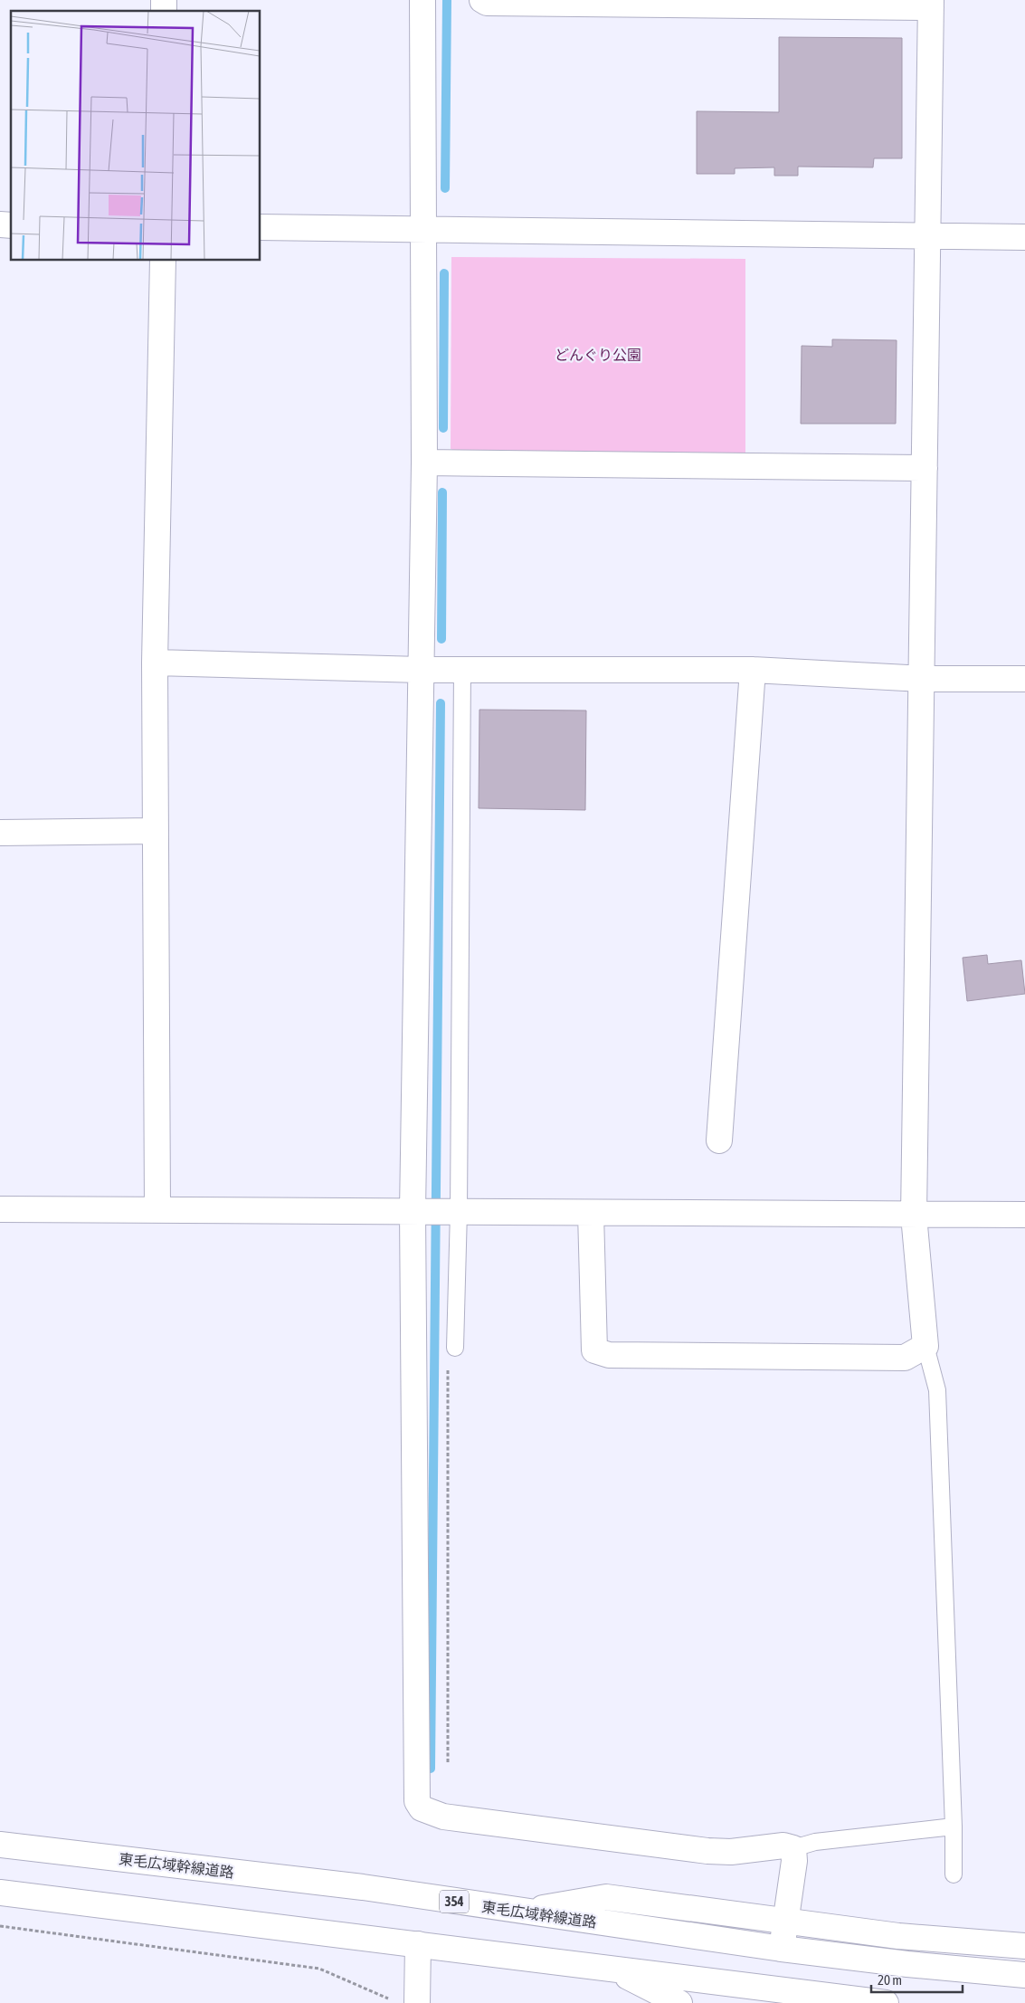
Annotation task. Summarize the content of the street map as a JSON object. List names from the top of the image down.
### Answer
{
  "streets": {
    "main road": ["東毛広域幹線道路", "354"]
  },
  "crossings": [
    ["東毛広域幹線道路", "354"]
  ],
  "parks": ["どんぐり公園"],
  "scale_bar": "20 m"
}
